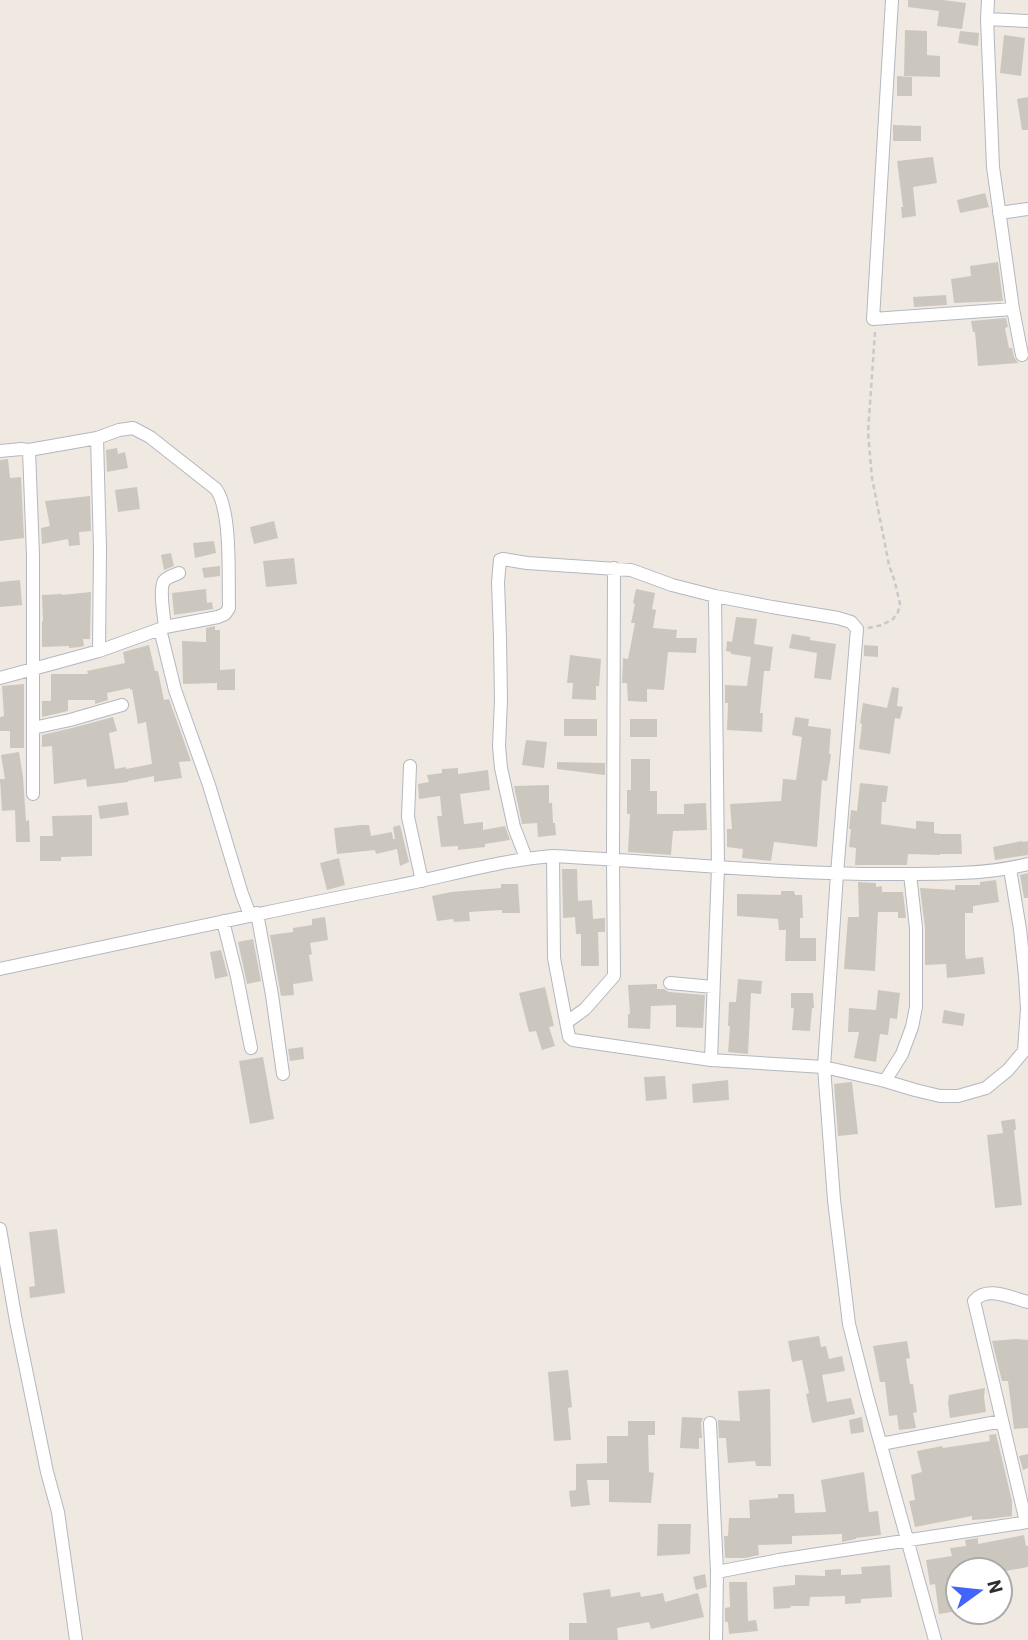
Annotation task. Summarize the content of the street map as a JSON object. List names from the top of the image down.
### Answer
{
  "north": "right"
}
